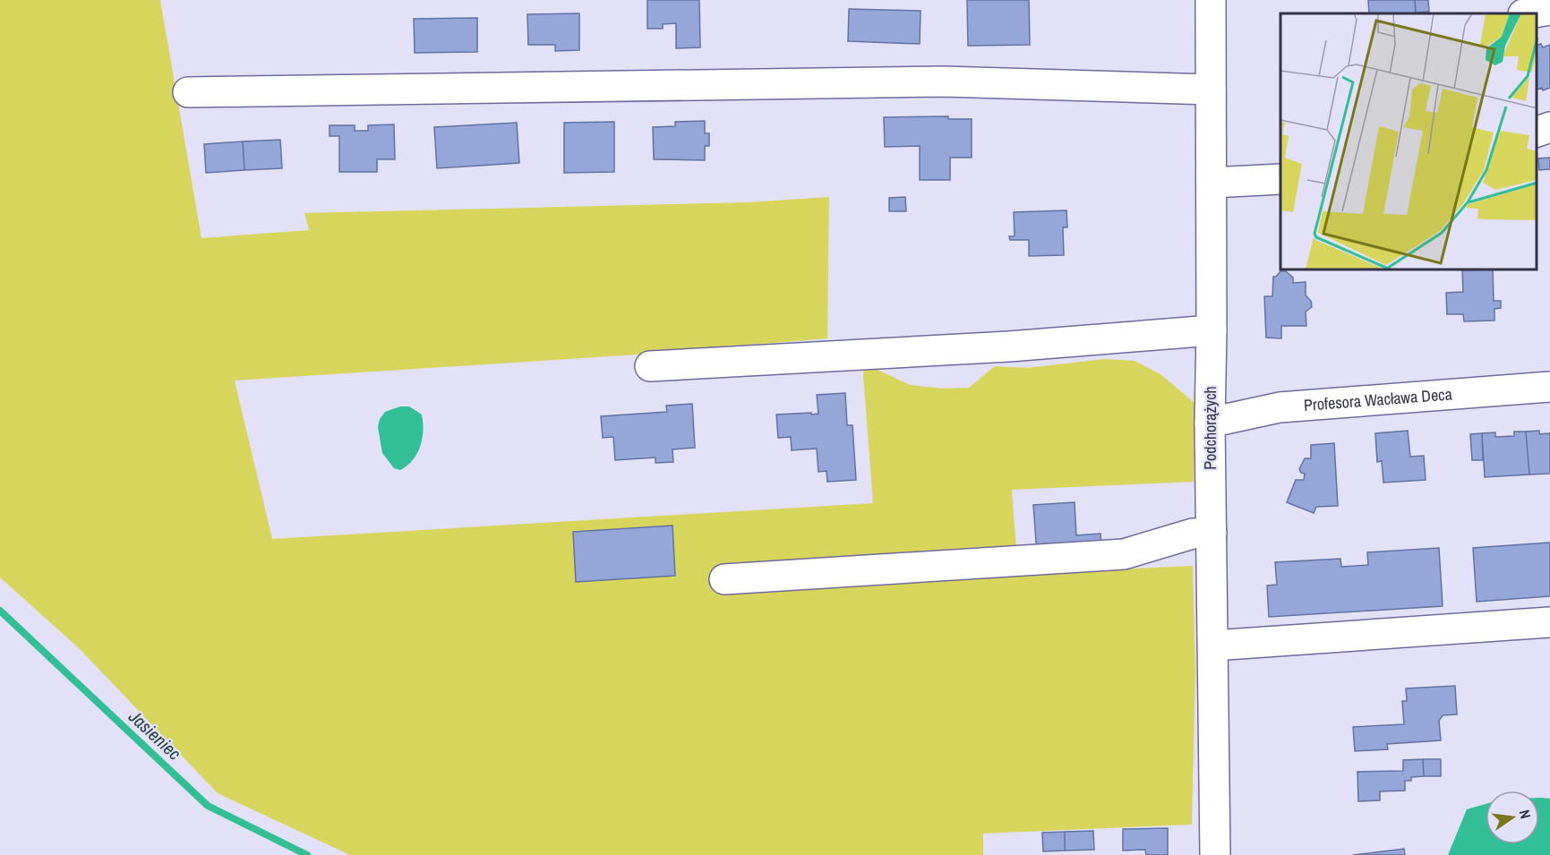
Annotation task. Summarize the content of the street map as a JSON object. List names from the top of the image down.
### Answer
{
  "streets": {
    "street": ["Profesora Wacława Deca", "Podchorążych"]
  },
  "crossings": [
    ["Profesora Wacława Deca", "Podchorążych"]
  ],
  "water": ["Jasieniec"],
  "north": "right"
}
